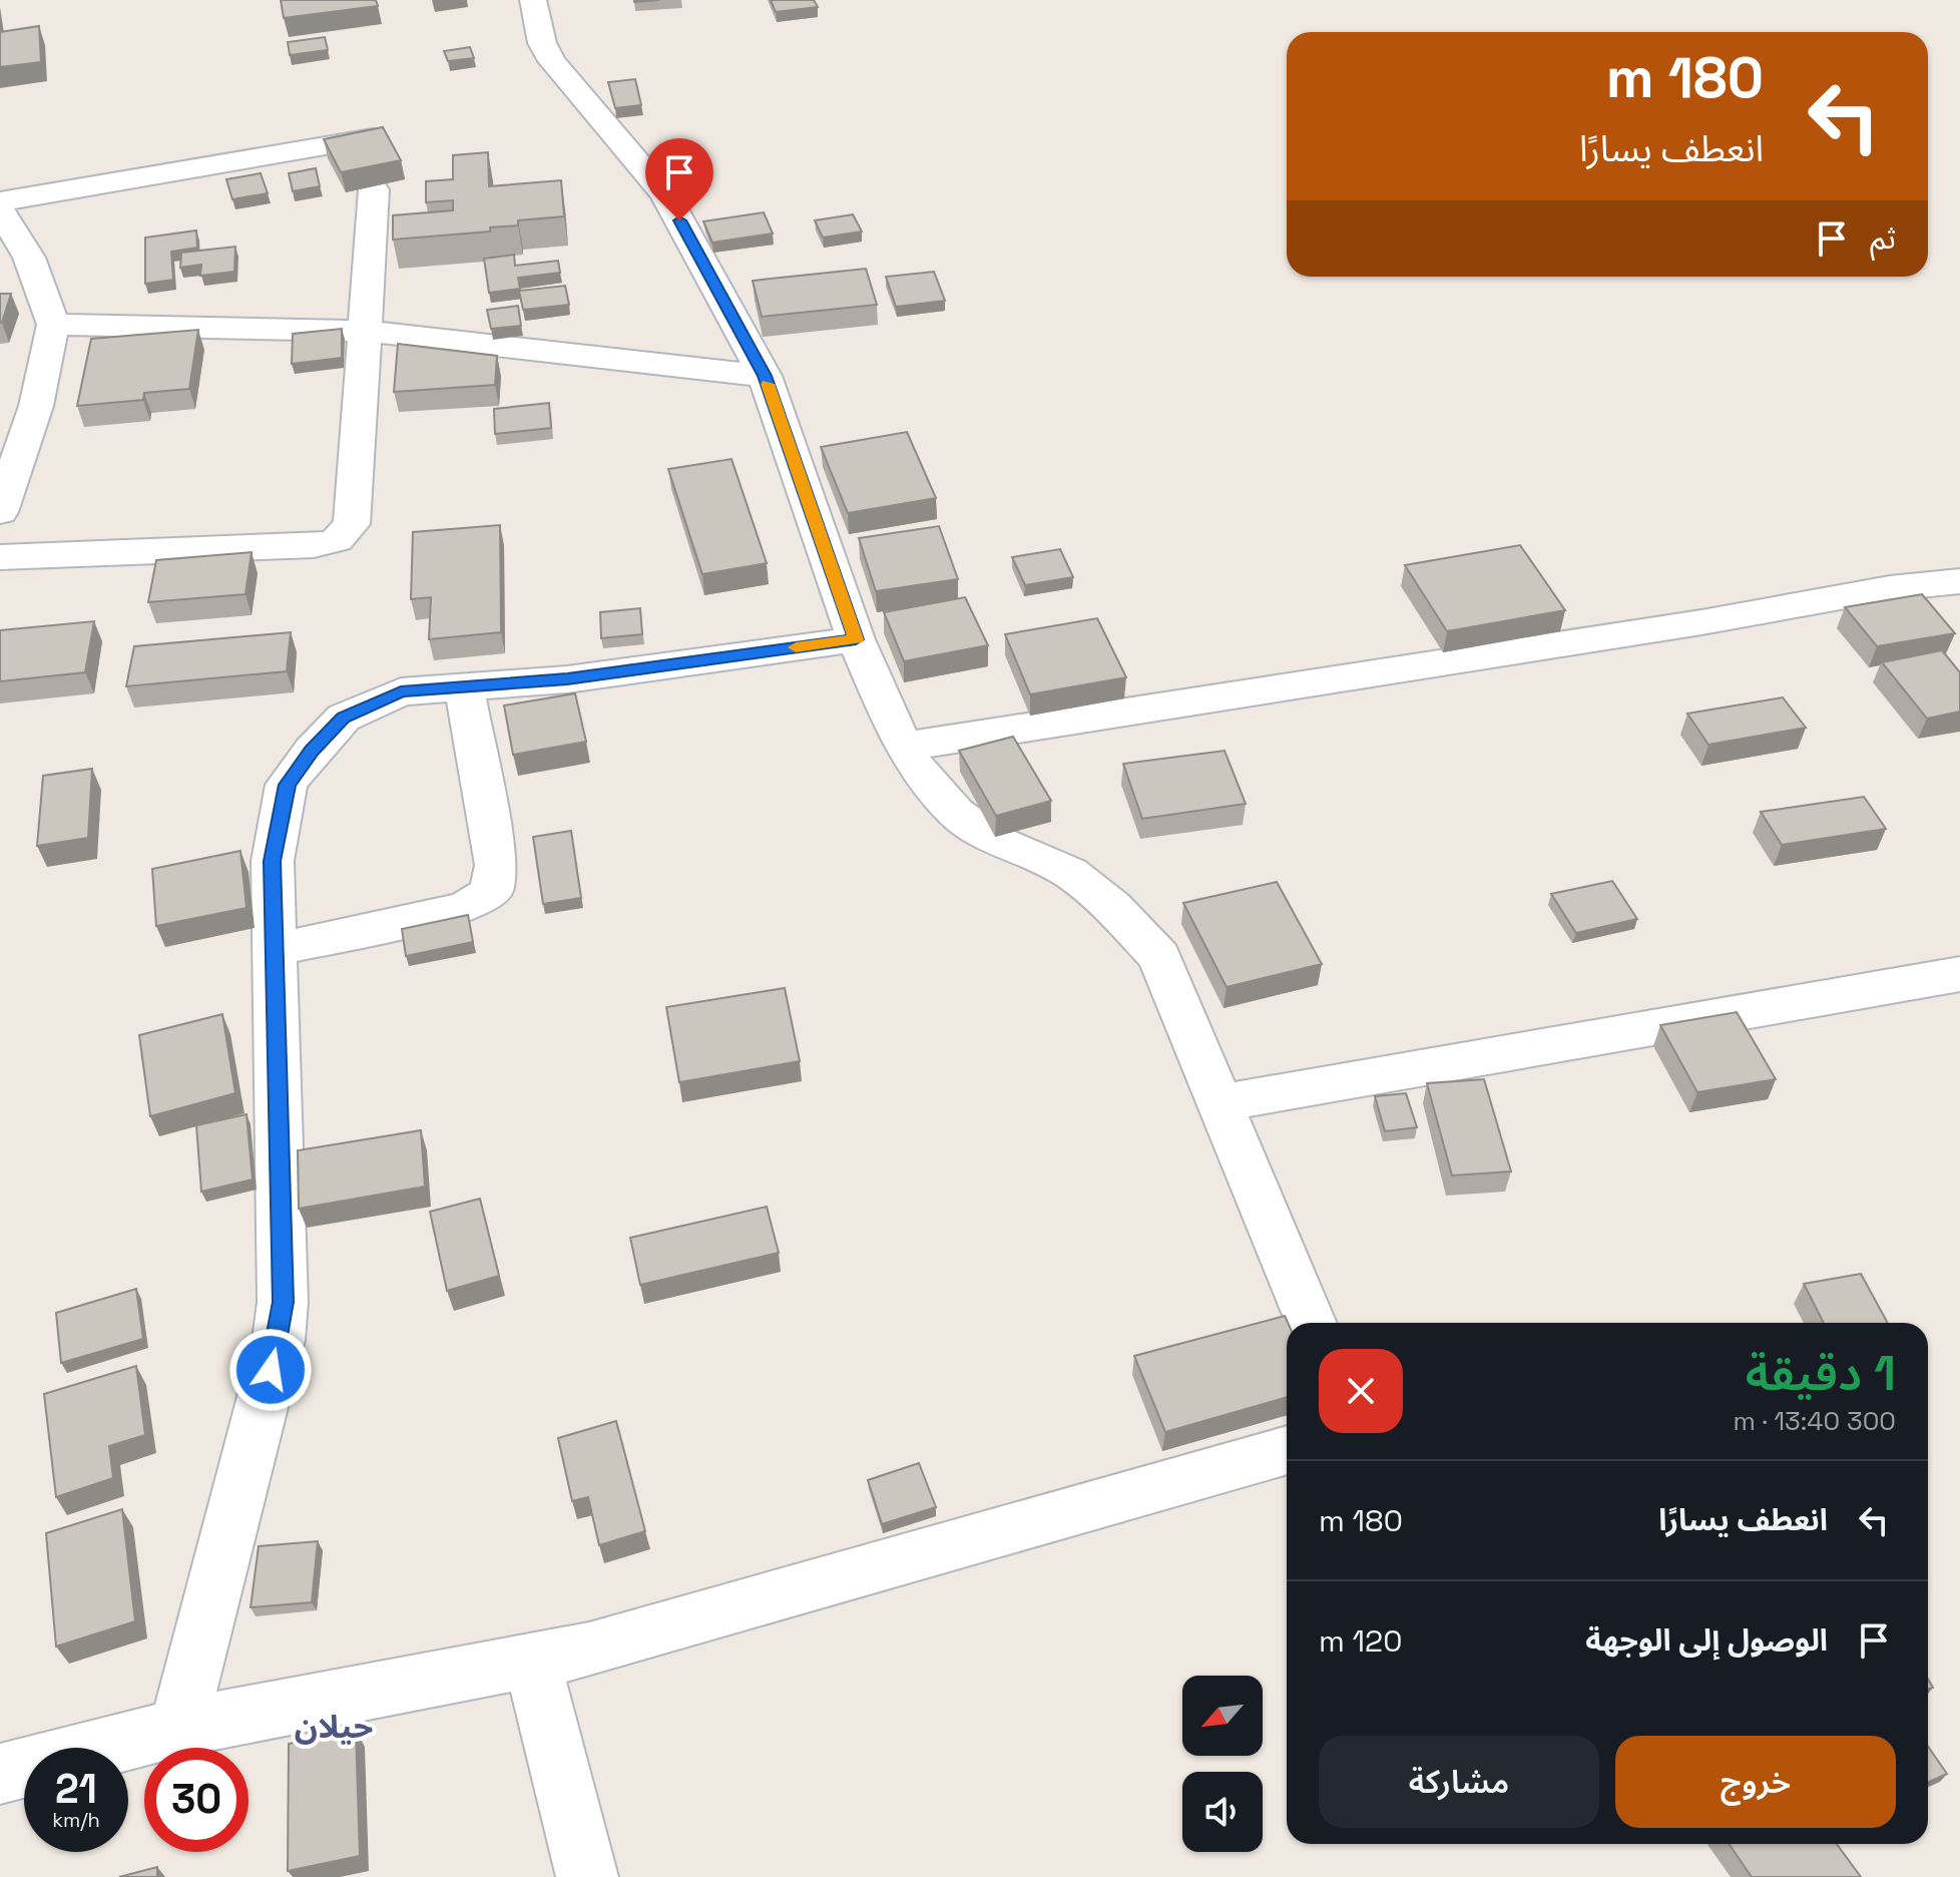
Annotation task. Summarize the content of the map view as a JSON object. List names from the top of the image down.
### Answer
{
  "districts": ["حيلان"],
  "north": "bottom left",
  "page": {
    "turn": ["180 m", "انعطف يسارًا"],
    "then": "ثم",
    "heading": ["1 دقيقة", "300 m · 13:40"],
    "list": [
      {
        "name": "انعطف يسارًا",
        "value": "180 m"
      },
      {
        "name": "الوصول إلى الوجهة",
        "value": "120 m"
      }
    ],
    "buttons": ["خروج", "مشاركة"],
    "speed": "21 km/h",
    "limit": "30"
  }
}
